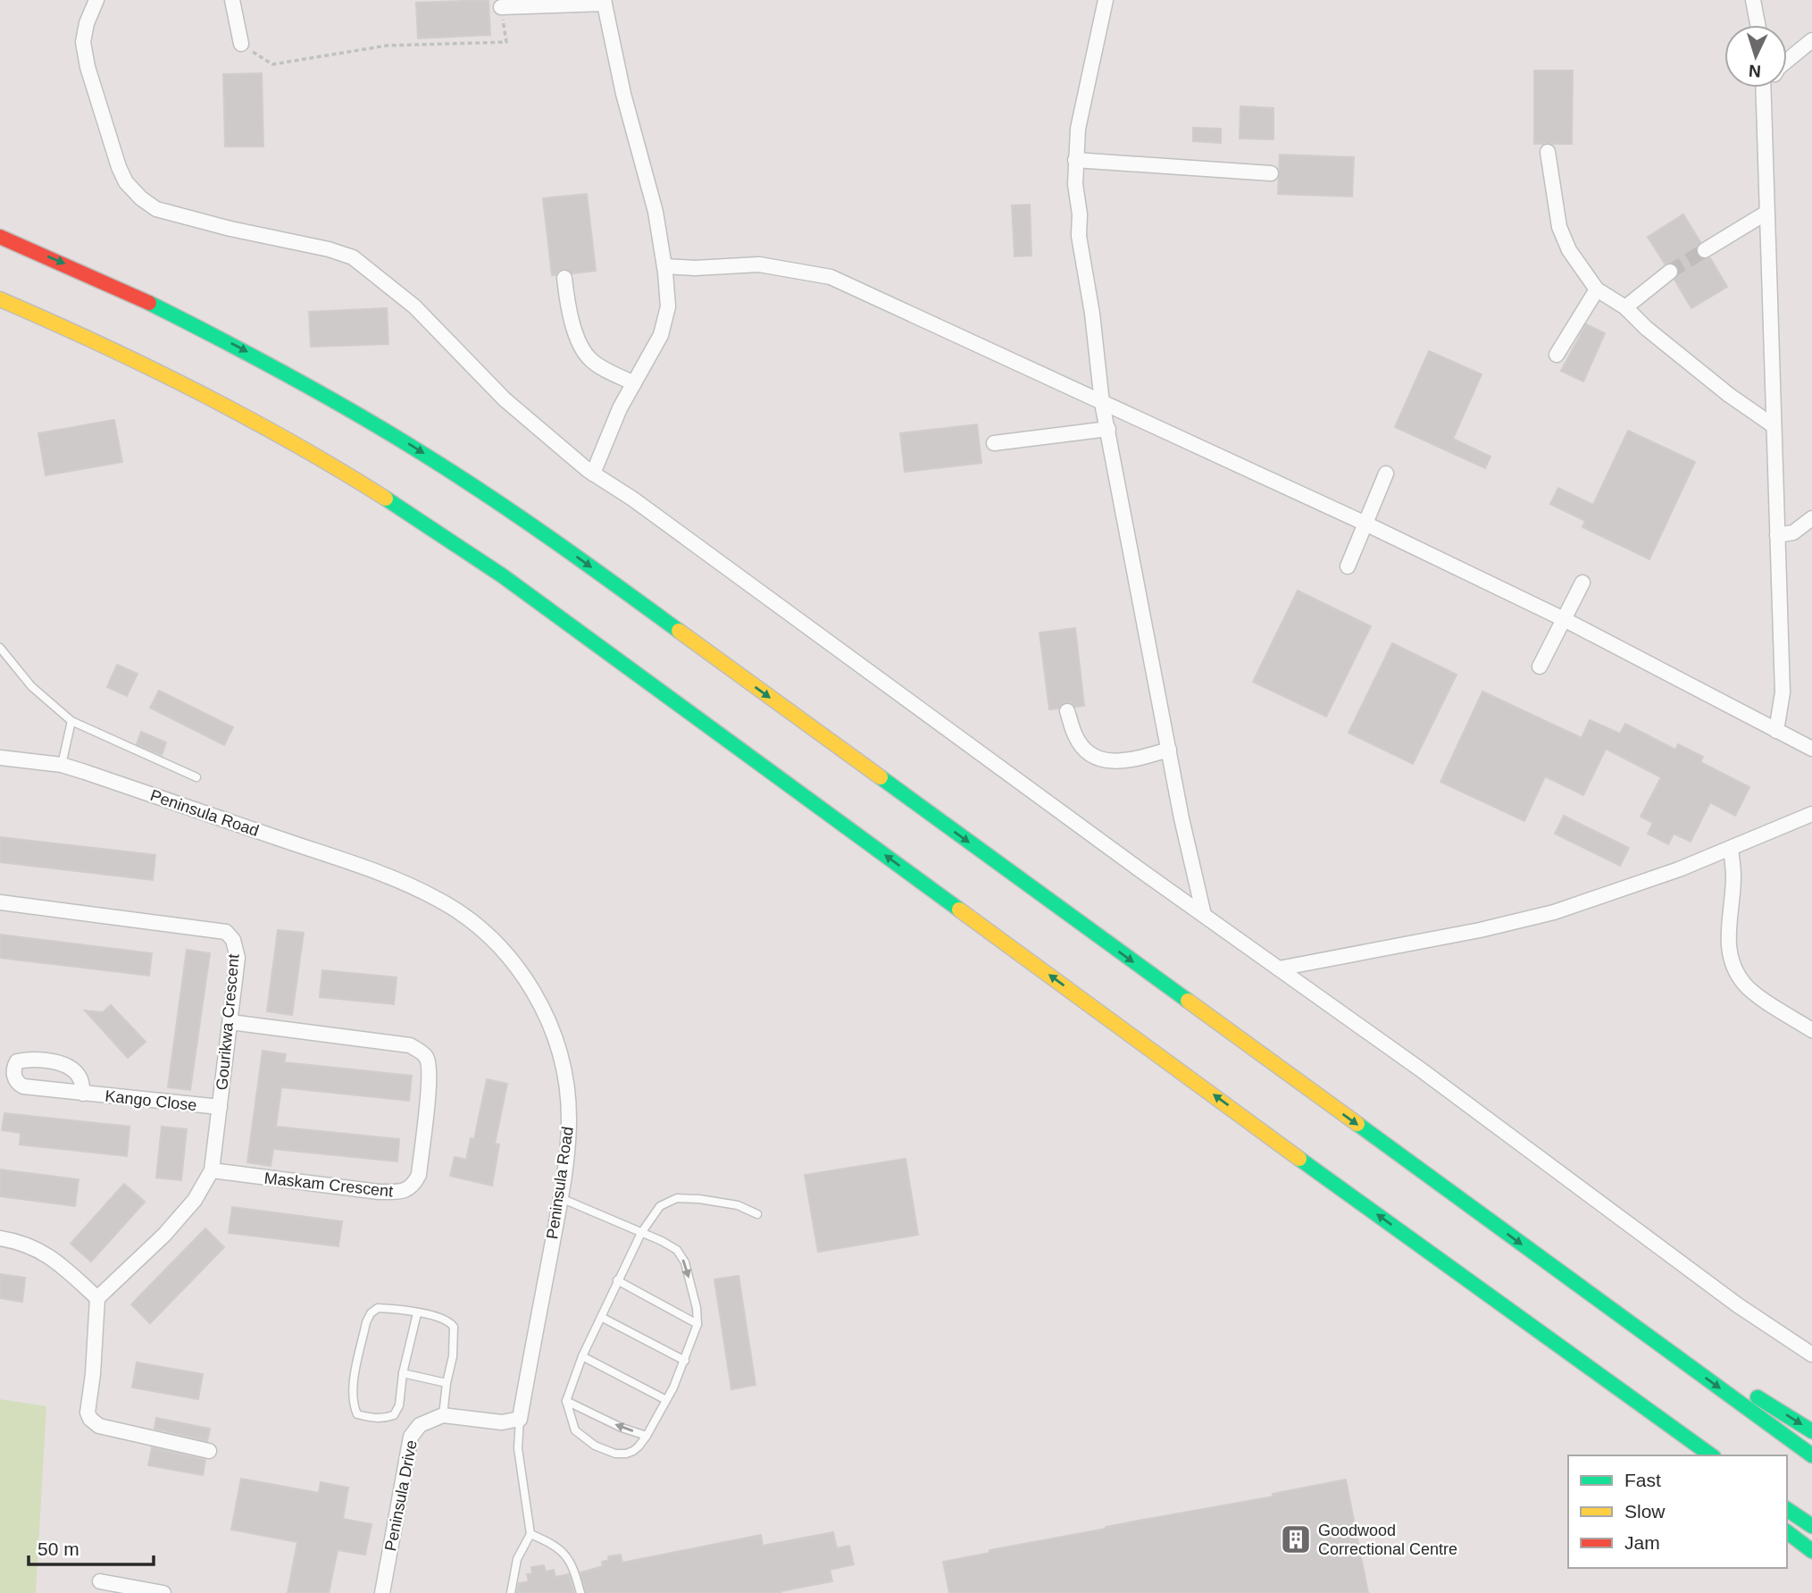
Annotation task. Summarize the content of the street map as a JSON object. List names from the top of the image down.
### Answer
{
  "streets": {
    "street": [
      "Peninsula Road",
      "Gourikwa Crescent",
      "Kango Close",
      "Maskam Crescent",
      "Peninsula Drive"
    ]
  },
  "crossings": [
    ["Gourikwa Crescent", "Kango Close"],
    ["Gourikwa Crescent", "Maskam Crescent"]
  ],
  "places": {
    "building": ["Goodwood Correctional Centre"]
  },
  "legend": ["Fast", "Slow", "Jam"],
  "scale_bar": "50 m",
  "north": "bottom"
}
